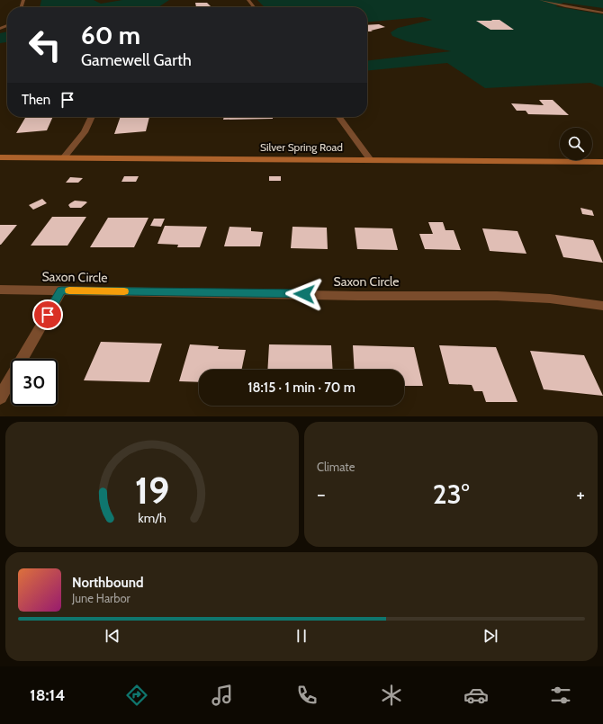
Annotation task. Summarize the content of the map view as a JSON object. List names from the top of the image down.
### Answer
{
  "streets": {
    "main road": ["Silver Spring Road"],
    "street": ["Saxon Circle"]
  },
  "page": {
    "turn": ["60 m", "Gamewell Garth"],
    "then": "Then",
    "limit": "30",
    "trip": "18:15 · 1 min · 70 m",
    "tile": "Climate",
    "heat": ["−", "23°", "+"],
    "song": ["Northbound", "June Harbor"],
    "tabs": "18:14",
    "gauge": ["19", "km/h"]
  }
}
